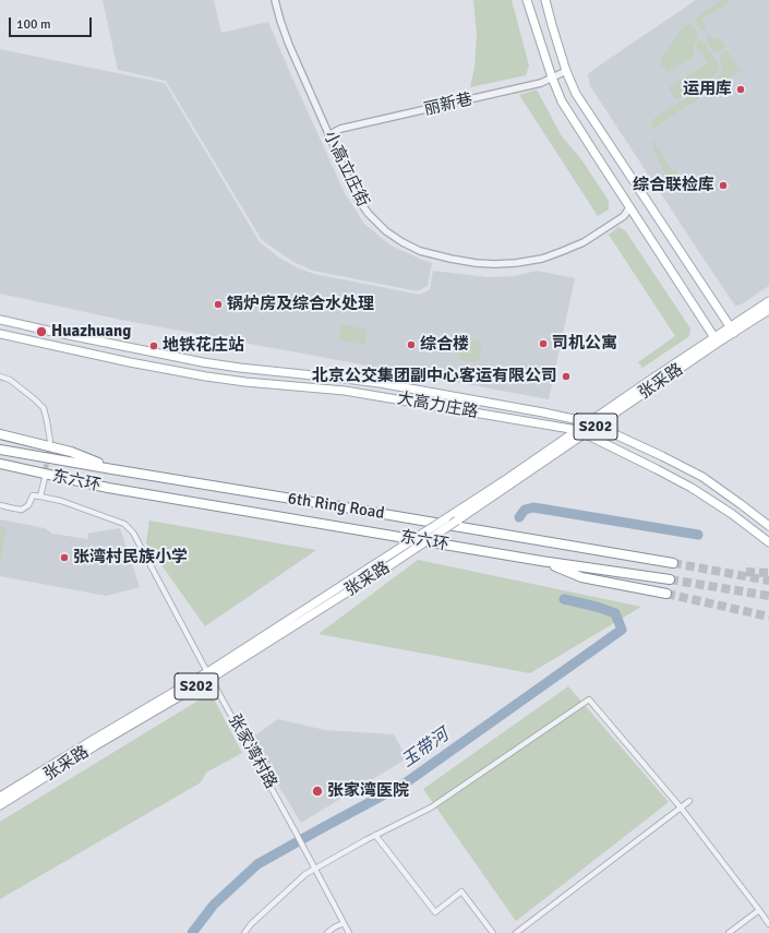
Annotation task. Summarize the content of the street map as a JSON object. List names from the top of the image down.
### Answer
{
  "streets": {
    "highway": ["东六环", "6th Ring Road"],
    "main road": ["张采路", "大高力庄路", "S202"],
    "street": ["丽新巷", "小高立庄街", "张家湾村路"]
  },
  "crossings": [
    ["丽新巷", "小高立庄街"],
    ["张采路", "大高力庄路"],
    ["张采路", "张家湾村路"]
  ],
  "water": ["玉带河"],
  "places": [
    "运用库",
    "综合联检库",
    "锅炉房及综合水处理",
    "Huazhuang",
    "司机公寓",
    "综合楼",
    "地铁花庄站",
    "北京公交集团副中心客运有限公司",
    "张湾村民族小学",
    "张家湾医院"
  ],
  "scale_bar": "100 m"
}
